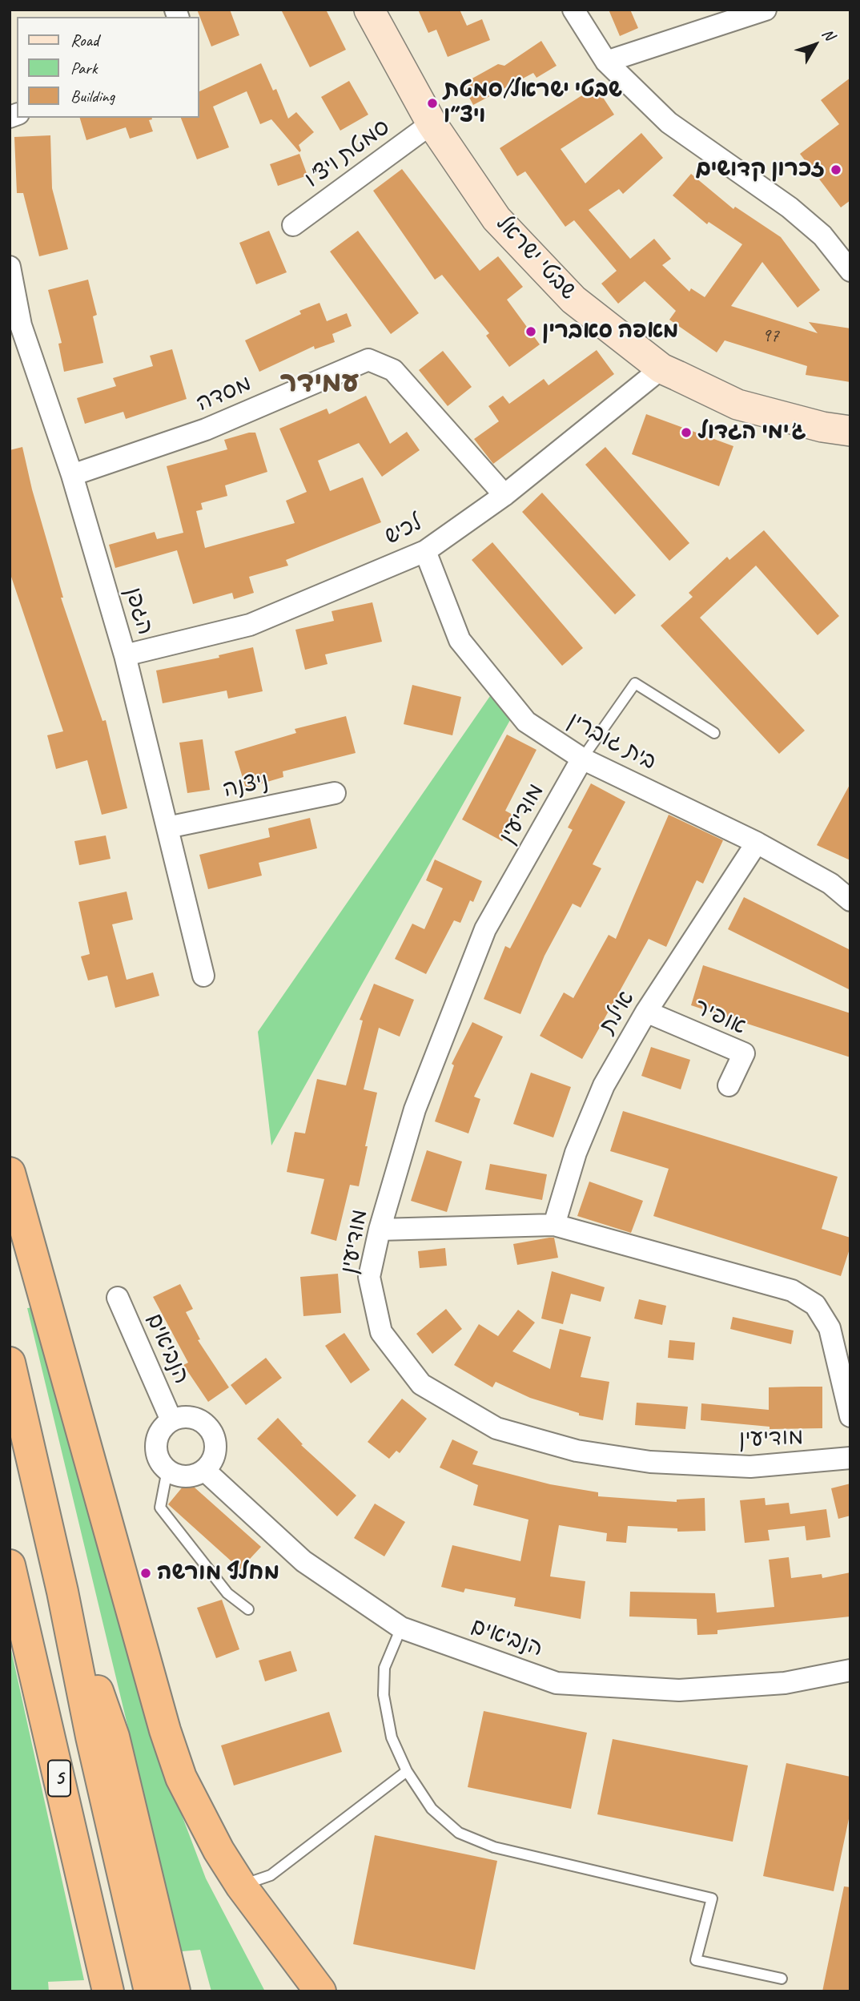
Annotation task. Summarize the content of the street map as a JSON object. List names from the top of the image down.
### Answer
{
  "streets": {
    "highway": ["5"],
    "street": [
      "סמטת ויצ\"ו",
      "שבטי ישראל",
      "מסדה",
      "לכיש",
      "הגפן",
      "בית גוברין",
      "ניצנה",
      "מודיעין",
      "אילת",
      "אופיר",
      "הנביאים"
    ]
  },
  "crossings": [
    ["סמטת ויצ\"ו", "שבטי ישראל"],
    ["שבטי ישראל", "לכיש"],
    ["מסדה", "לכיש"],
    ["מסדה", "הגפן"],
    ["לכיש", "הגפן"],
    ["לכיש", "בית גוברין"],
    ["הגפן", "ניצנה"],
    ["בית גוברין", "מודיעין"],
    ["בית גוברין", "אילת"],
    ["אילת", "אופיר"]
  ],
  "districts": ["עמידר"],
  "places": [
    "שבטי ישראל/סמטת ויצ״ו",
    "זכרון קדושים",
    "מאפה סאברין",
    "ג'ימי הגדול",
    "מחלף מורשה"
  ],
  "house_numbers": ["97"],
  "legend": ["Road", "Park", "Building"],
  "north": "top right"
}
